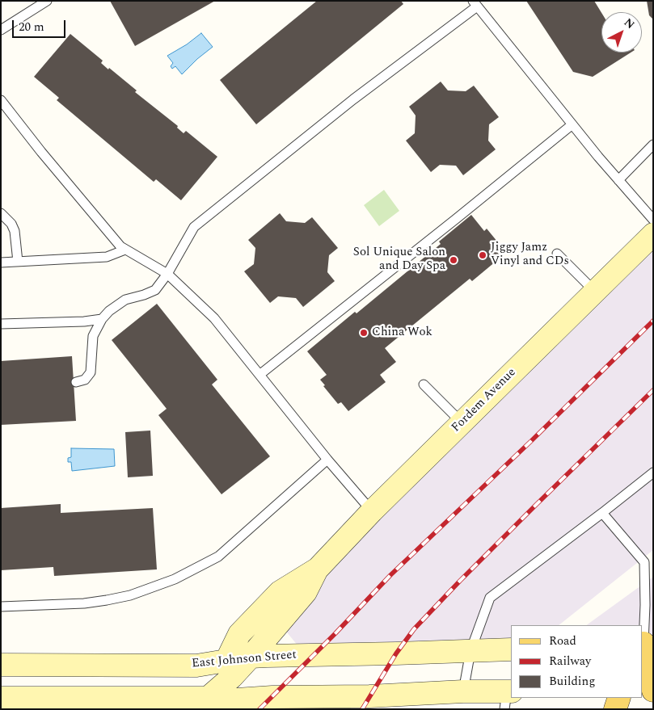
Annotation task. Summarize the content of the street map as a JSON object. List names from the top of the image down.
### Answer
{
  "streets": {
    "main road": ["Fordem Avenue", "East Johnson Street"]
  },
  "crossings": [
    ["Fordem Avenue", "East Johnson Street"]
  ],
  "places": ["Jiggy Jamz Vinyl and CDs", "Sol Unique Salon and Day Spa", "China Wok"],
  "legend": ["Road", "Railway", "Building"],
  "scale_bar": "20 m",
  "north": "top right"
}
